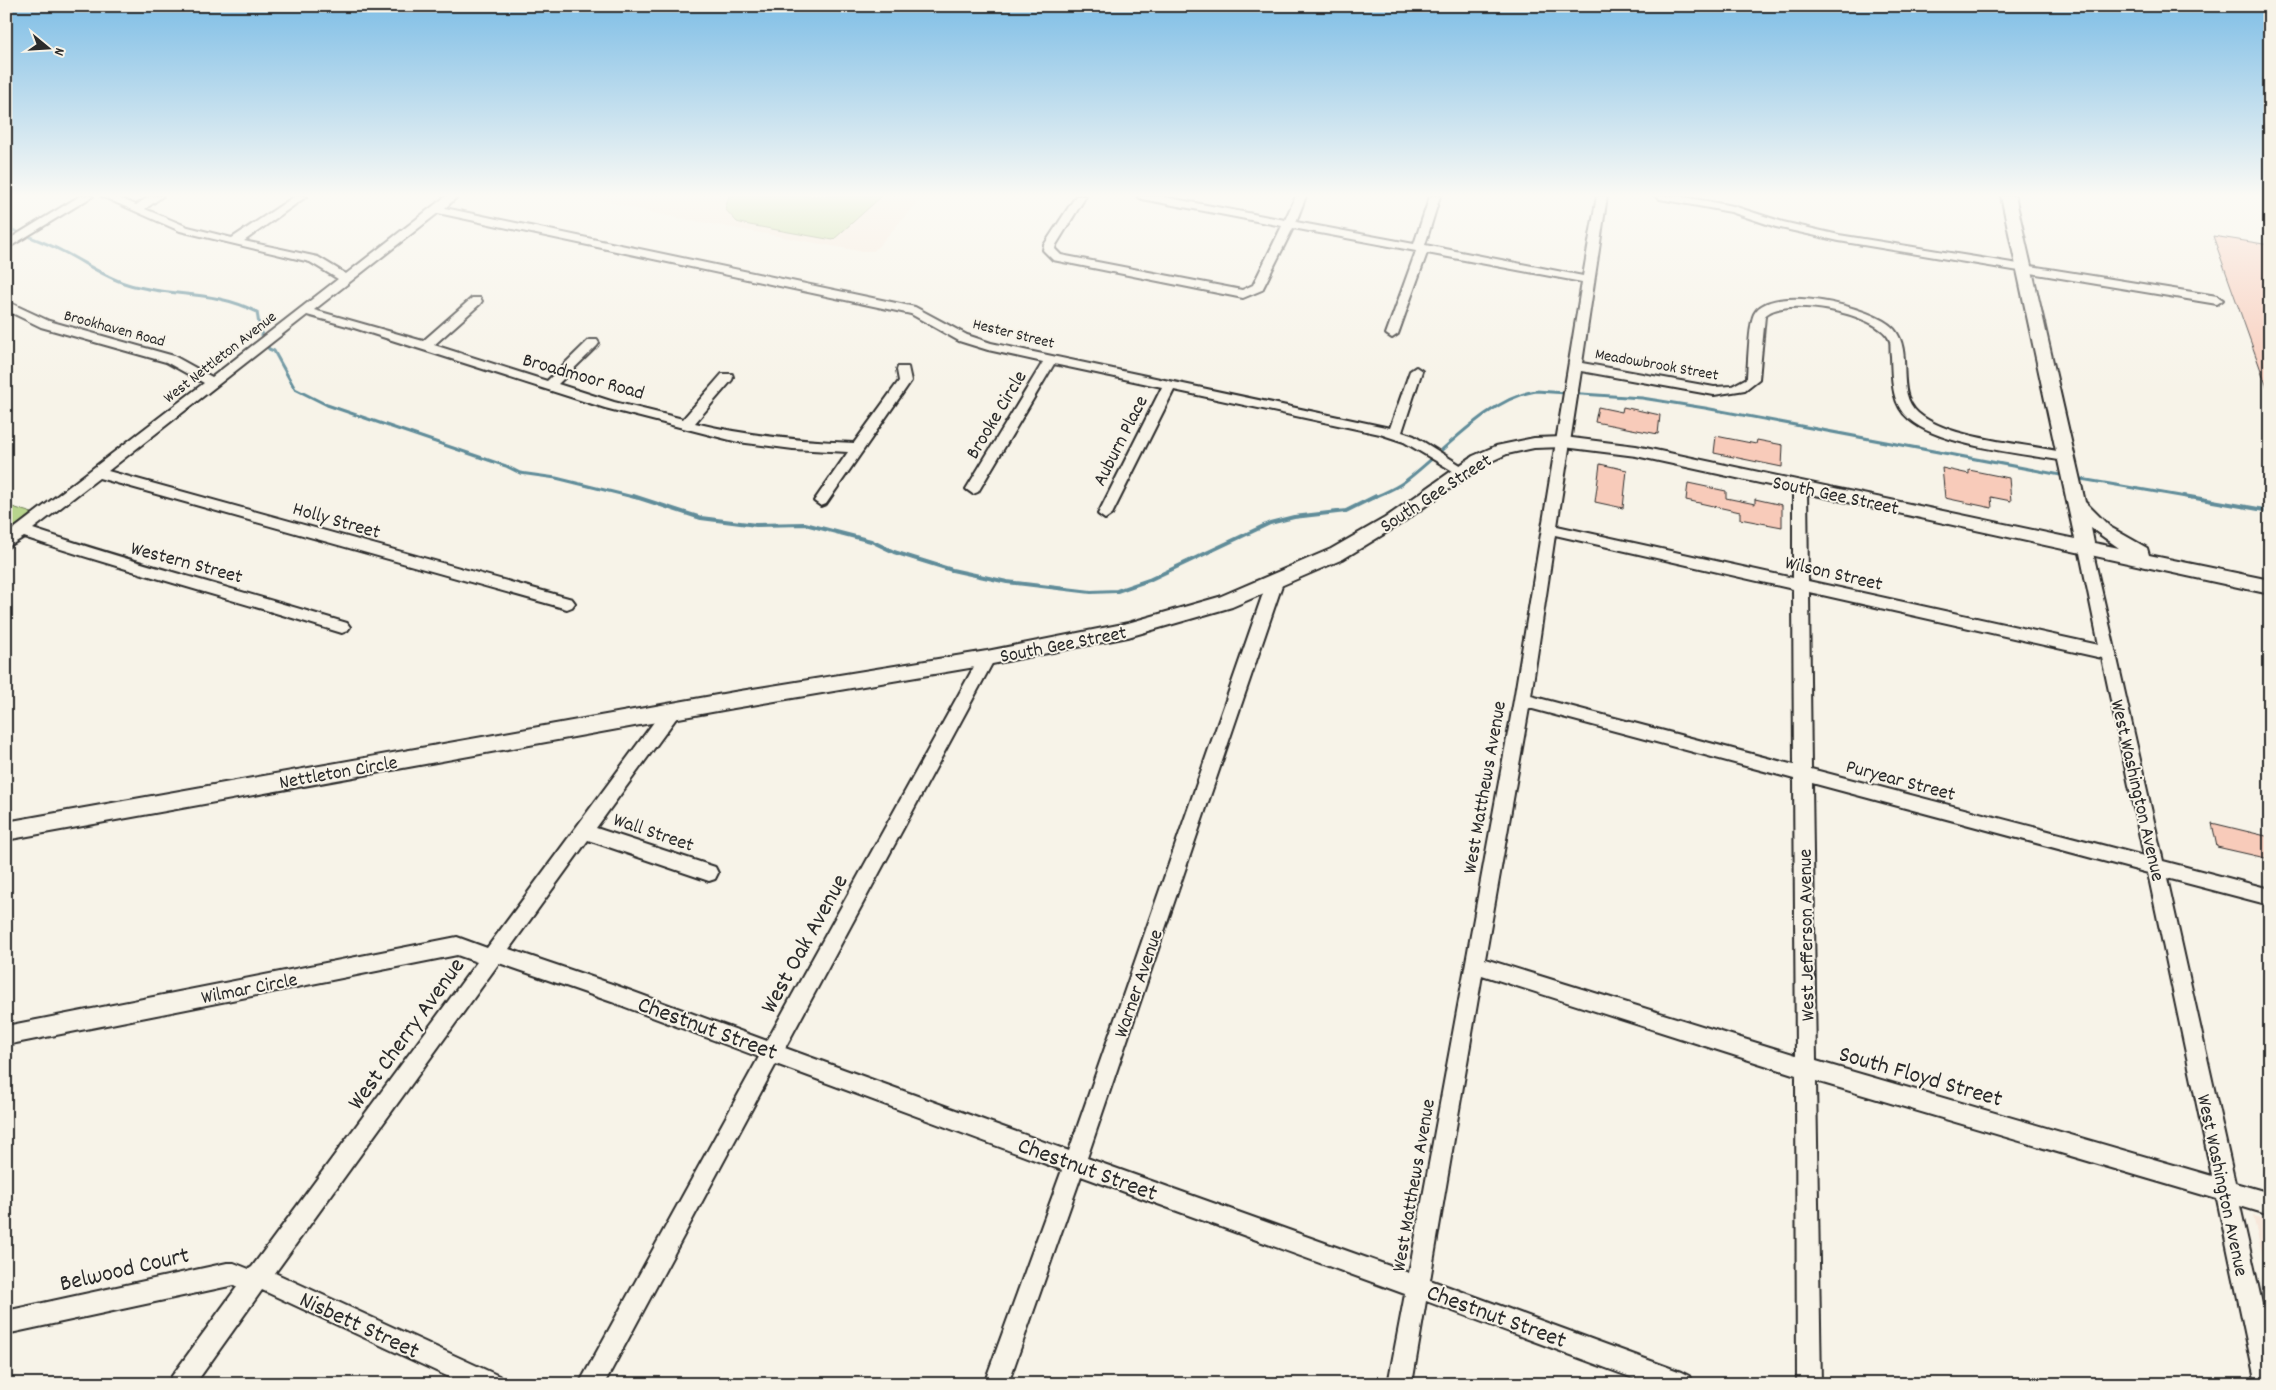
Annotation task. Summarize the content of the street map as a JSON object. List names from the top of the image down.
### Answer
{
  "streets": {
    "main road": ["South Gee Street", "Nettleton Circle", "West Washington Avenue"],
    "street": [
      "Brookhaven Road",
      "Hester Street",
      "West Nettleton Avenue",
      "Meadowbrook Street",
      "Broadmoor Road",
      "Brooke Circle",
      "Auburn Place",
      "Holly Street",
      "Western Street",
      "Wilson Street",
      "Puryear Street",
      "West Matthews Avenue",
      "Wall Street",
      "West Jefferson Avenue",
      "West Oak Avenue",
      "Warner Avenue",
      "Wilmar Circle",
      "Chestnut Street",
      "West Cherry Avenue",
      "South Floyd Street",
      "Belwood Court",
      "Nisbett Street"
    ]
  },
  "crossings": [
    ["Brookhaven Road", "West Nettleton Avenue"],
    ["Hester Street", "Brooke Circle"],
    ["Hester Street", "Auburn Place"],
    ["Hester Street", "South Gee Street"],
    ["West Nettleton Avenue", "Broadmoor Road"],
    ["West Nettleton Avenue", "Holly Street"],
    ["West Nettleton Avenue", "Western Street"],
    ["Meadowbrook Street", "West Matthews Avenue"],
    ["Meadowbrook Street", "West Washington Avenue"],
    ["South Gee Street", "Nettleton Circle"],
    ["South Gee Street", "West Matthews Avenue"],
    ["South Gee Street", "West Washington Avenue"],
    ["South Gee Street", "West Jefferson Avenue"],
    ["South Gee Street", "West Oak Avenue"],
    ["South Gee Street", "Warner Avenue"],
    ["South Gee Street", "West Cherry Avenue"],
    ["Wilson Street", "West Matthews Avenue"],
    ["Wilson Street", "West Washington Avenue"],
    ["Wilson Street", "West Jefferson Avenue"],
    ["Nettleton Circle", "West Cherry Avenue"],
    ["Puryear Street", "West Matthews Avenue"],
    ["Puryear Street", "West Washington Avenue"],
    ["Puryear Street", "West Jefferson Avenue"],
    ["West Matthews Avenue", "Chestnut Street"],
    ["West Matthews Avenue", "South Floyd Street"],
    ["West Washington Avenue", "South Floyd Street"],
    ["Wall Street", "West Cherry Avenue"],
    ["West Jefferson Avenue", "South Floyd Street"],
    ["West Oak Avenue", "Chestnut Street"],
    ["Warner Avenue", "Chestnut Street"],
    ["Wilmar Circle", "Chestnut Street"],
    ["Wilmar Circle", "West Cherry Avenue"],
    ["Chestnut Street", "West Cherry Avenue"],
    ["West Cherry Avenue", "Belwood Court"],
    ["West Cherry Avenue", "Nisbett Street"],
    ["Belwood Court", "Nisbett Street"]
  ],
  "north": "right"
}
